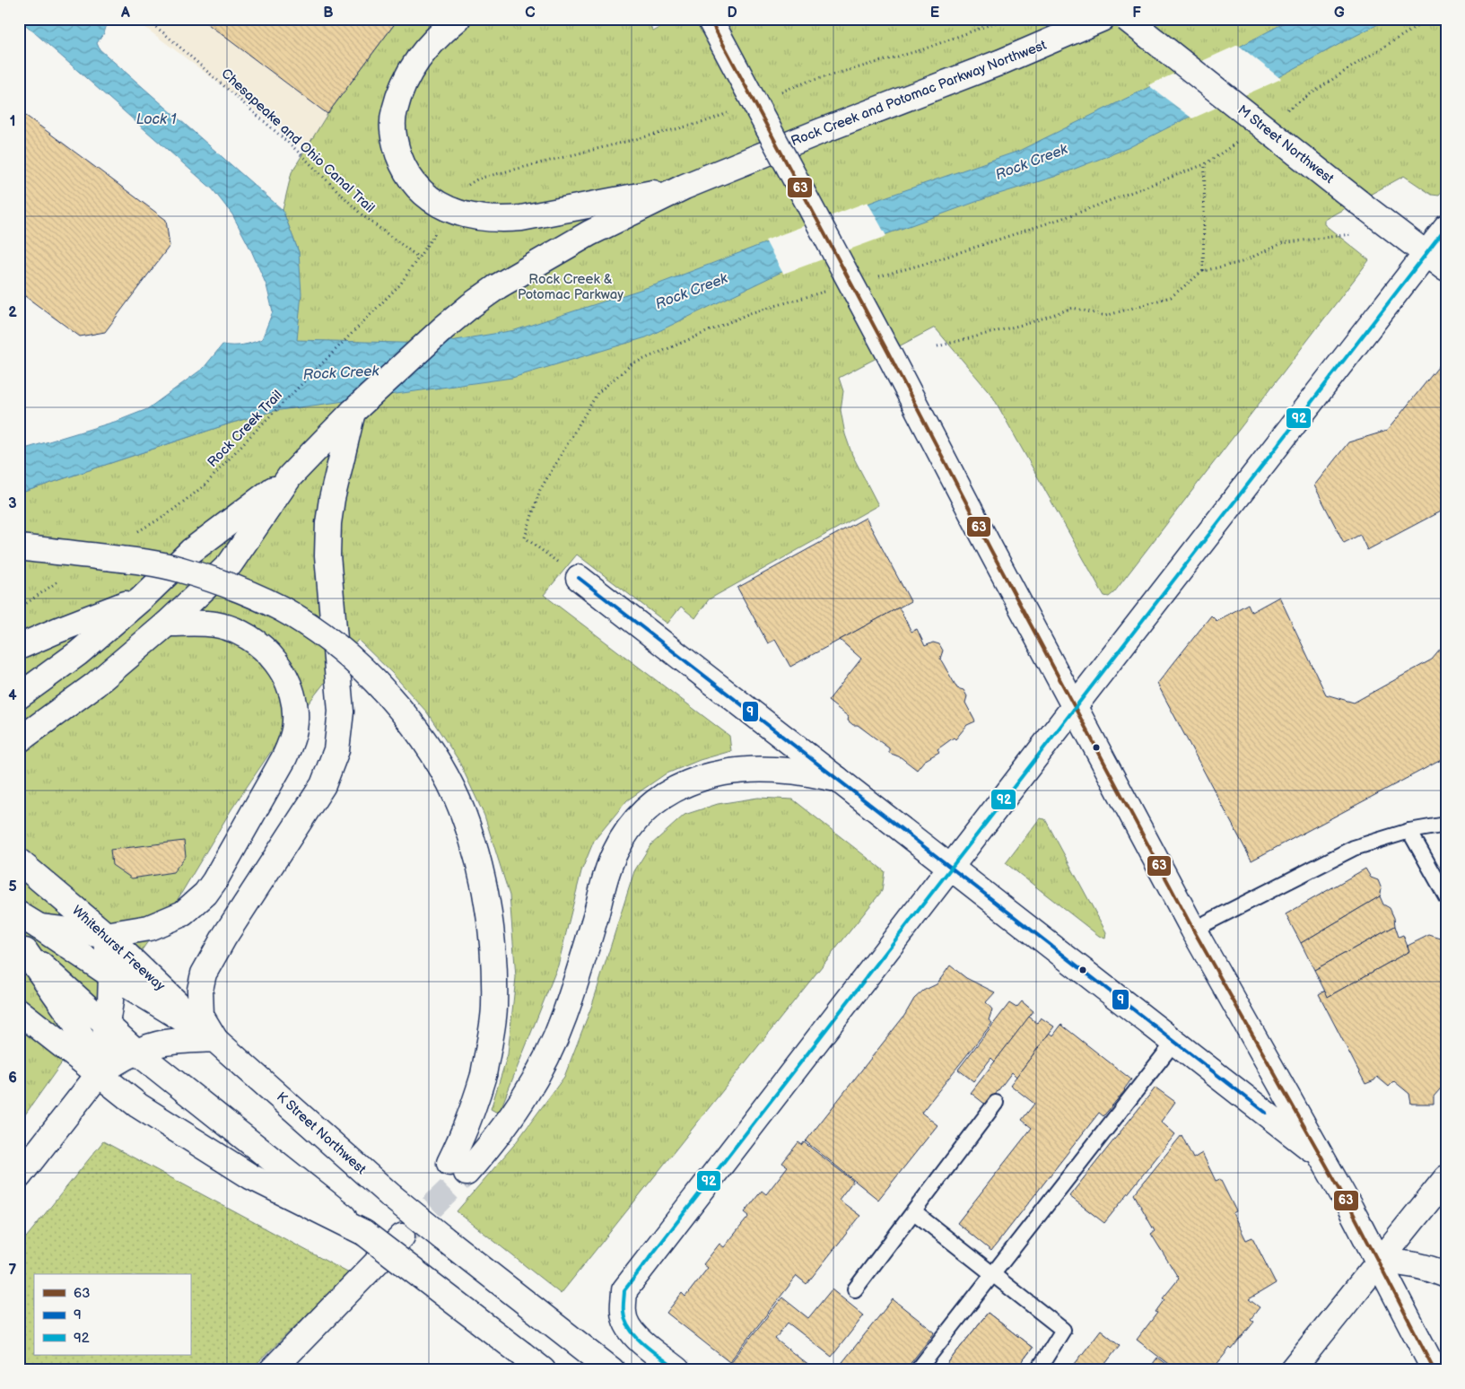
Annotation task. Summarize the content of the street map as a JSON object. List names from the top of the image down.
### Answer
{
  "streets": {
    "main road": [
      "Rock Creek and Potomac Parkway Northwest",
      "M Street Northwest",
      "Whitehurst Freeway",
      "K Street Northwest"
    ],
    "path": ["Chesapeake and Ohio Canal Trail", "Rock Creek Trail"]
  },
  "crossings": [
    ["Chesapeake and Ohio Canal Trail", "Rock Creek Trail"],
    ["Whitehurst Freeway", "K Street Northwest"]
  ],
  "water": ["Lock 1", "Rock Creek"],
  "parks": ["Rock Creek & Potomac Parkway"],
  "lines": ["transit line 63", "transit line 92", "transit line 9"],
  "legend": ["63", "9", "92"],
  "grid": {
    "columns": [
      "A",
      "B",
      "C",
      "D",
      "E",
      "F",
      "G"
    ],
    "rows": [
      "1",
      "2",
      "3",
      "4",
      "5",
      "6",
      "7"
    ]
  }
}
